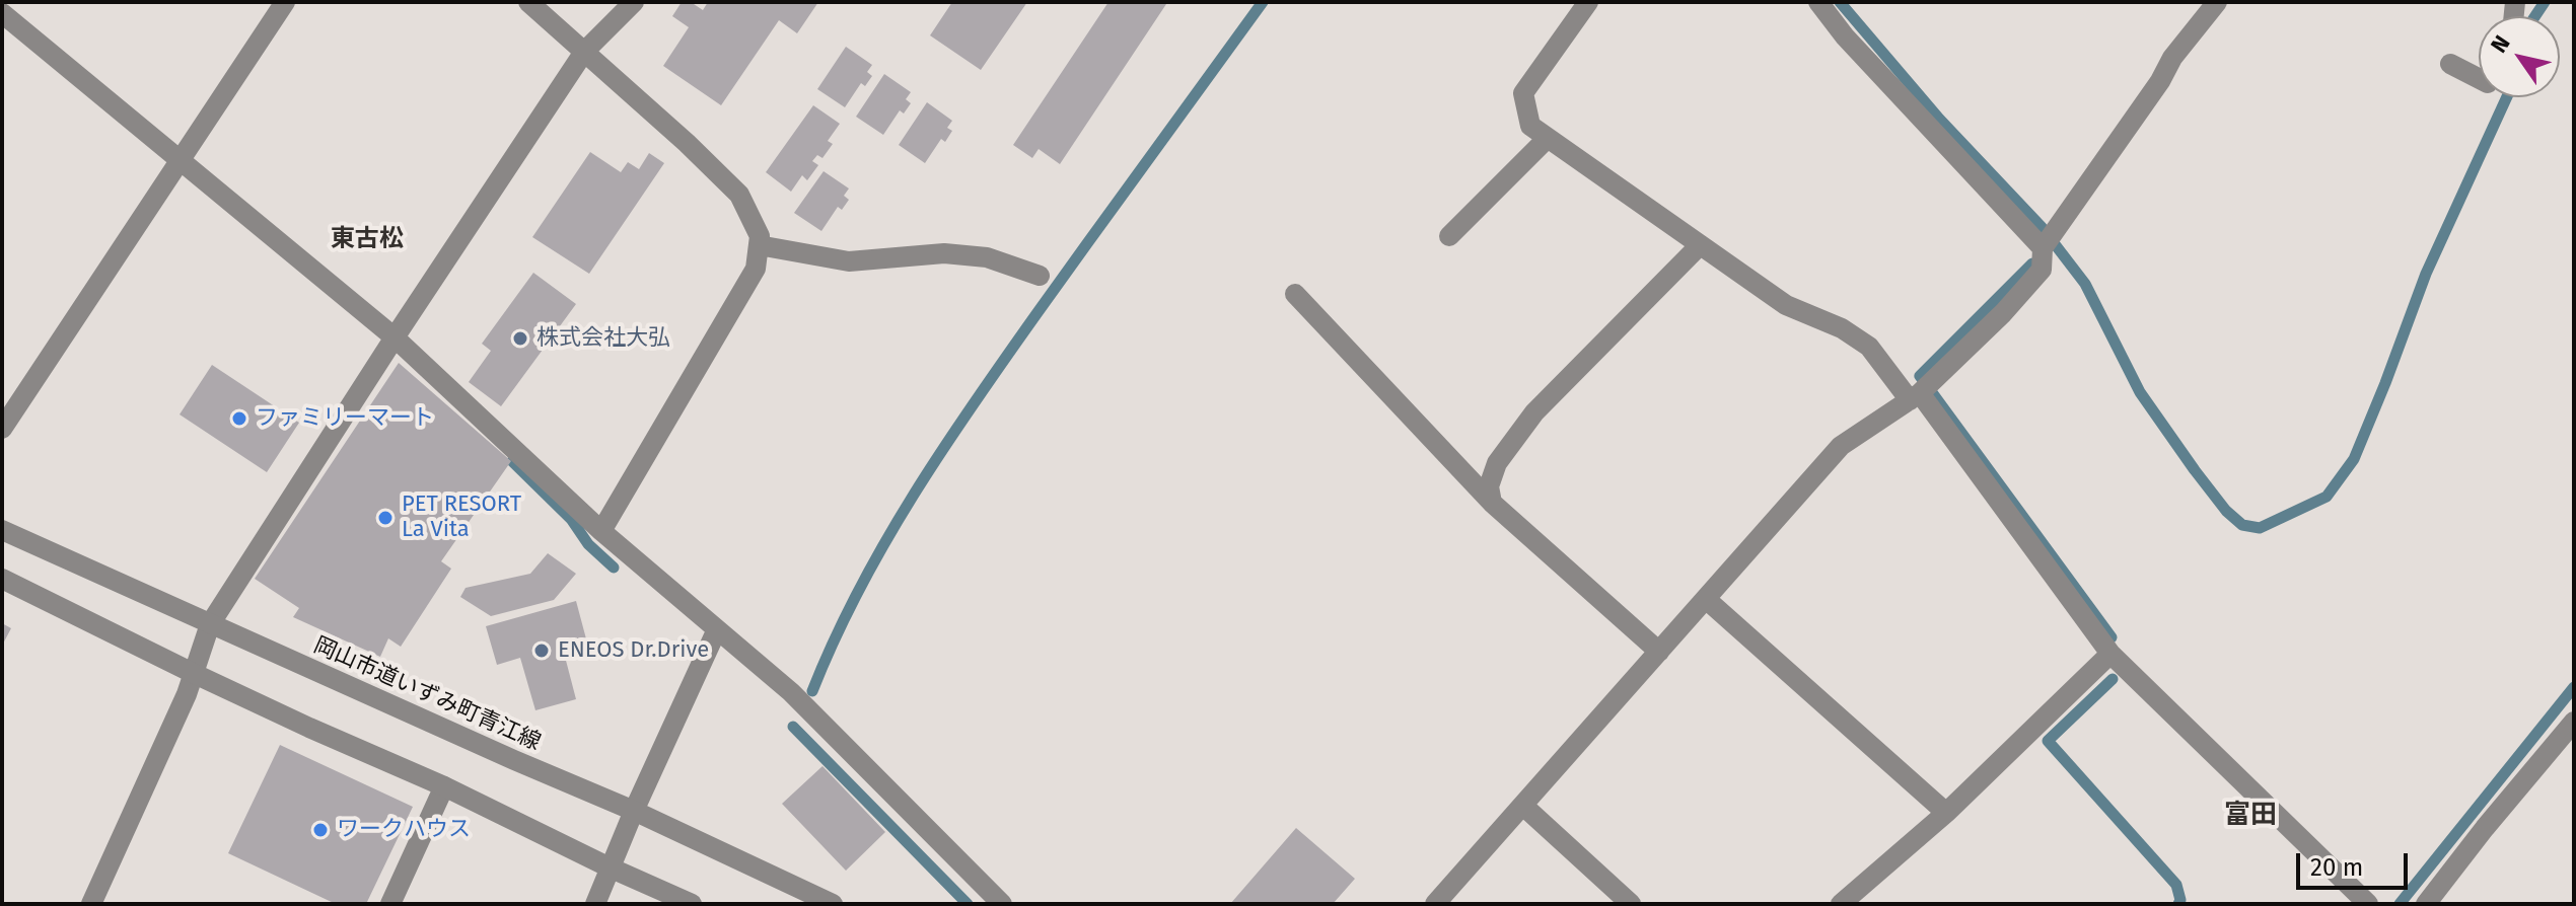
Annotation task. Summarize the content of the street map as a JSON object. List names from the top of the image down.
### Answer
{
  "streets": {
    "street": ["岡山市道いずみ町青江線"]
  },
  "districts": ["東古松", "富田"],
  "places": [
    "株式会社大弘",
    "ファミリーマート",
    "PET RESORT La Vita",
    "ENEOS Dr.Drive",
    "ワークハウス"
  ],
  "scale_bar": "20 m",
  "north": "top left"
}
